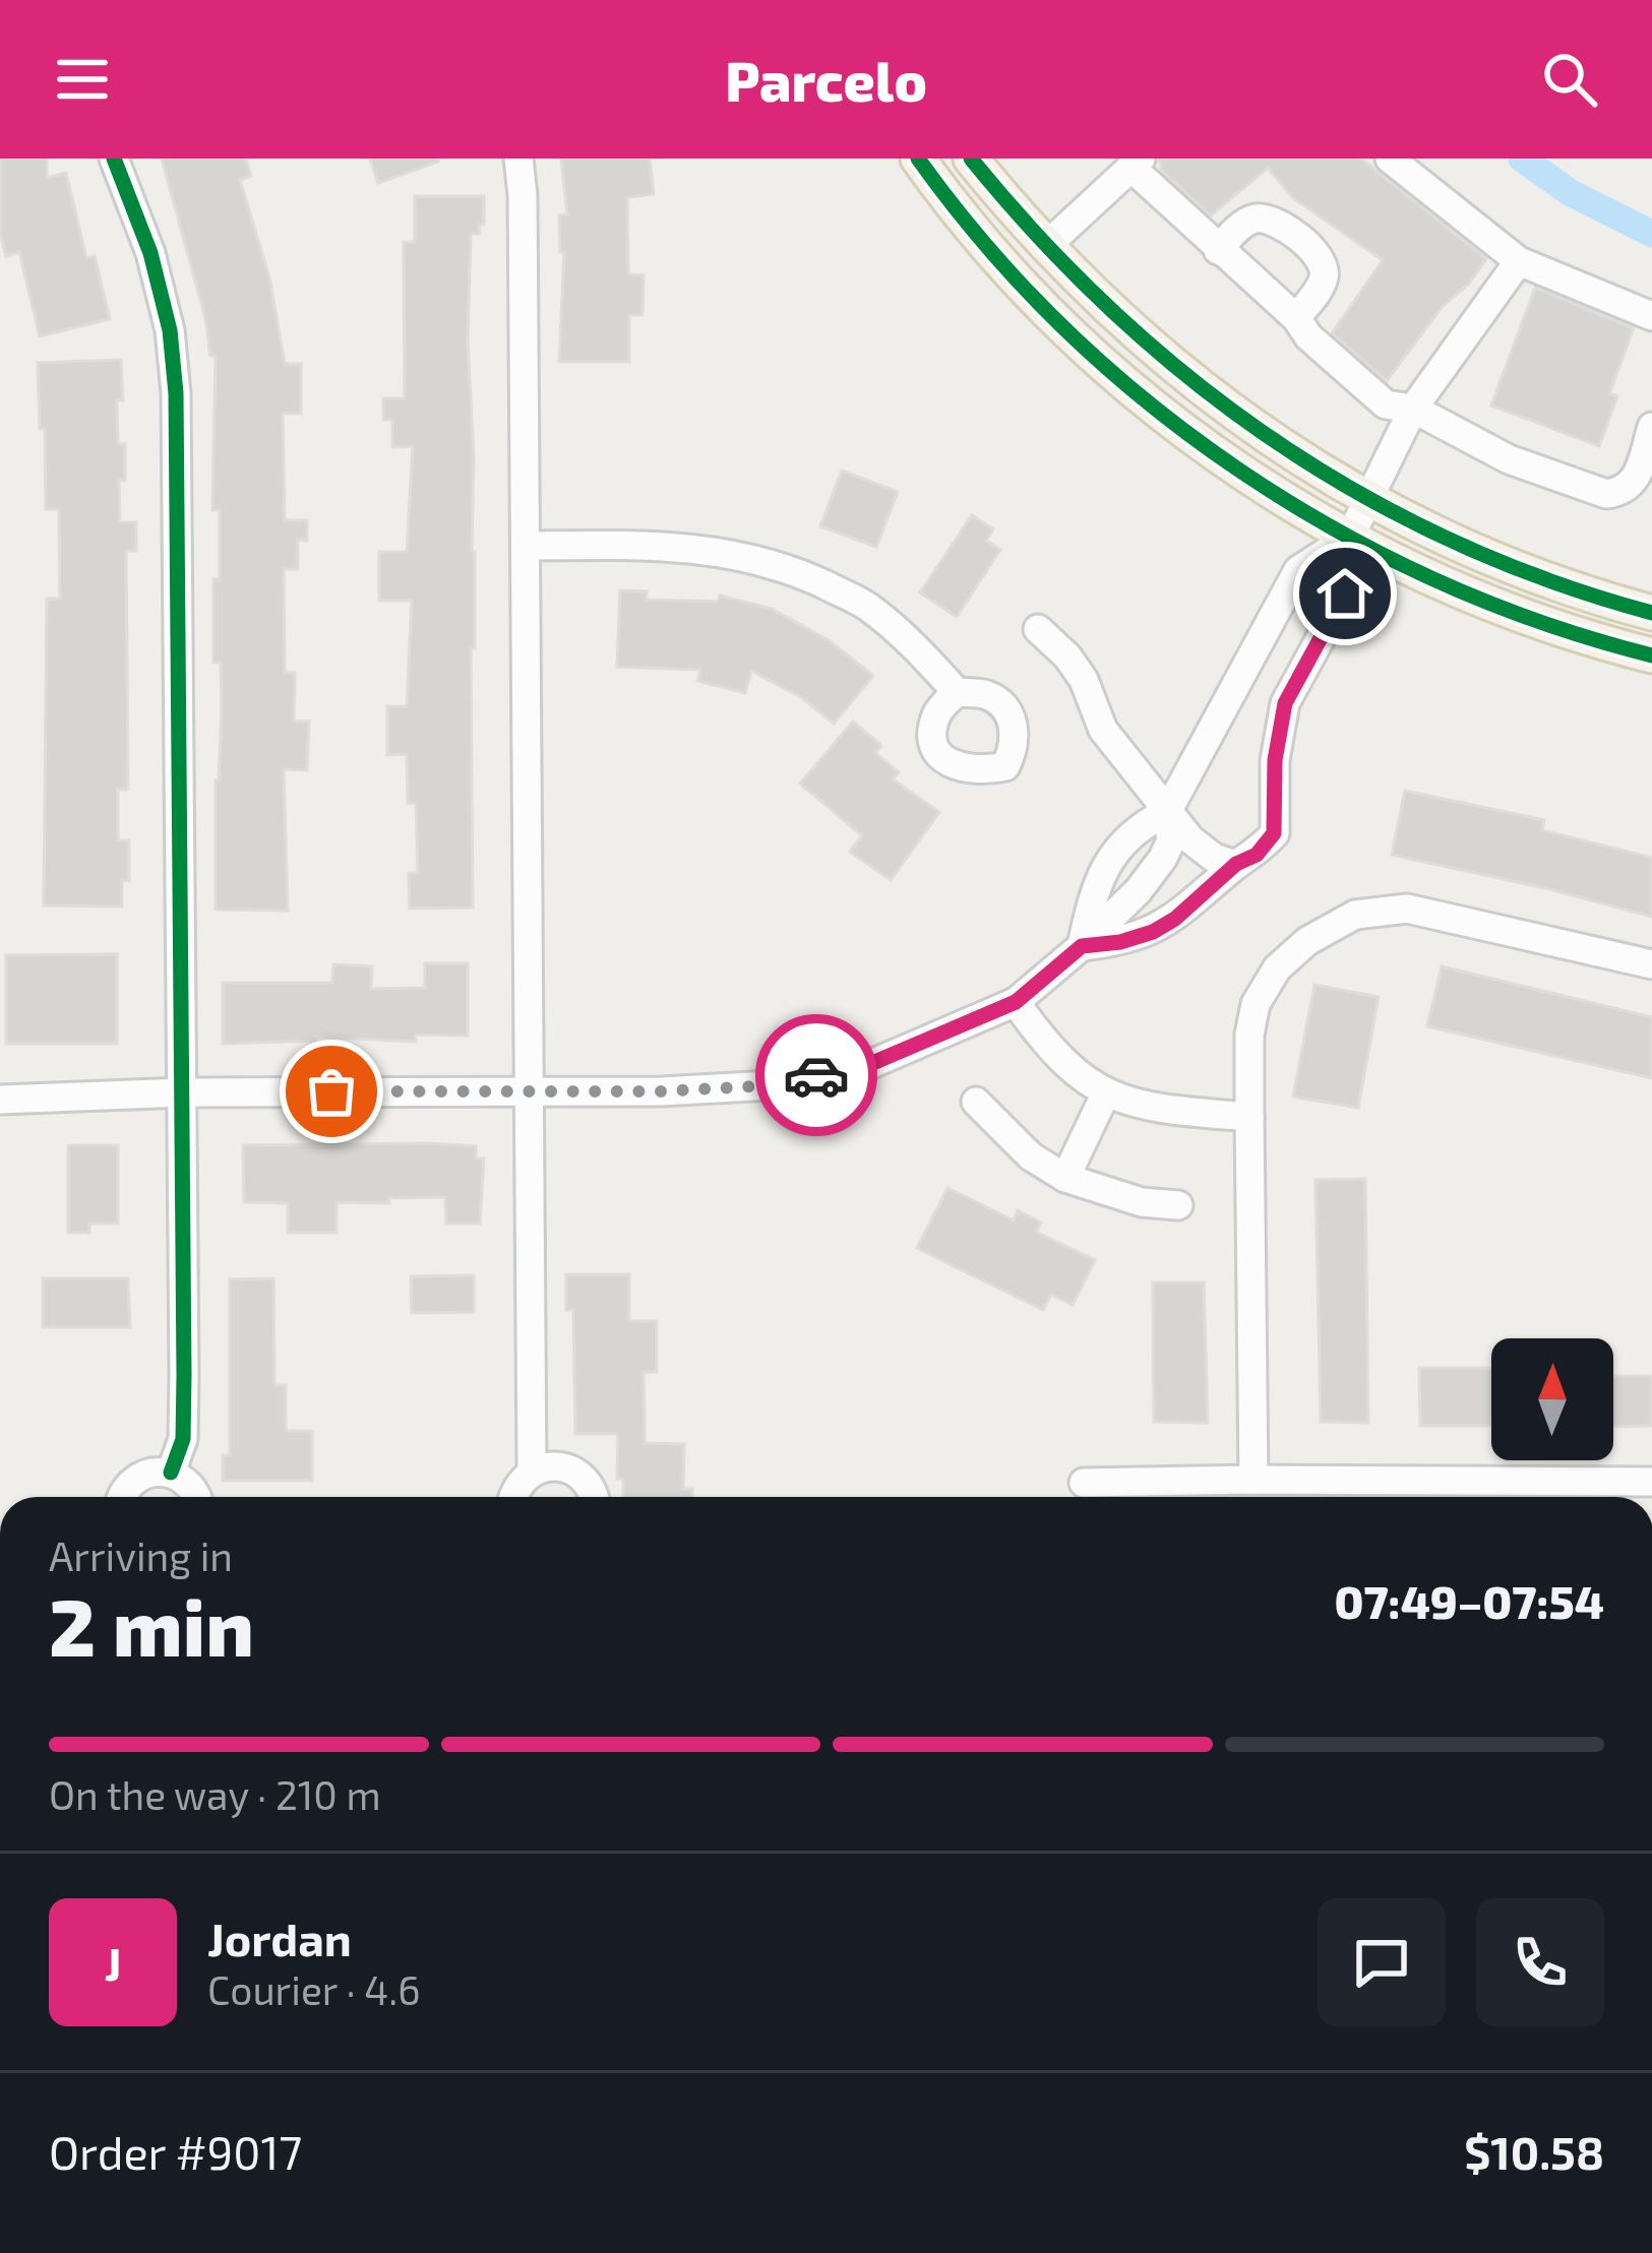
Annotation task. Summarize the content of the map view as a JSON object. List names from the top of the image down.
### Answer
{
  "north": "top",
  "page": {
    "header": "Parcelo",
    "heading": ["2 min", "Arriving in", "07:49–07:54"],
    "panel": [
      "Jordan",
      "Courier · 4.6",
      "Order #9017",
      "$10.58"
    ],
    "bar": "On the way · 210 m",
    "round": "J"
  }
}
